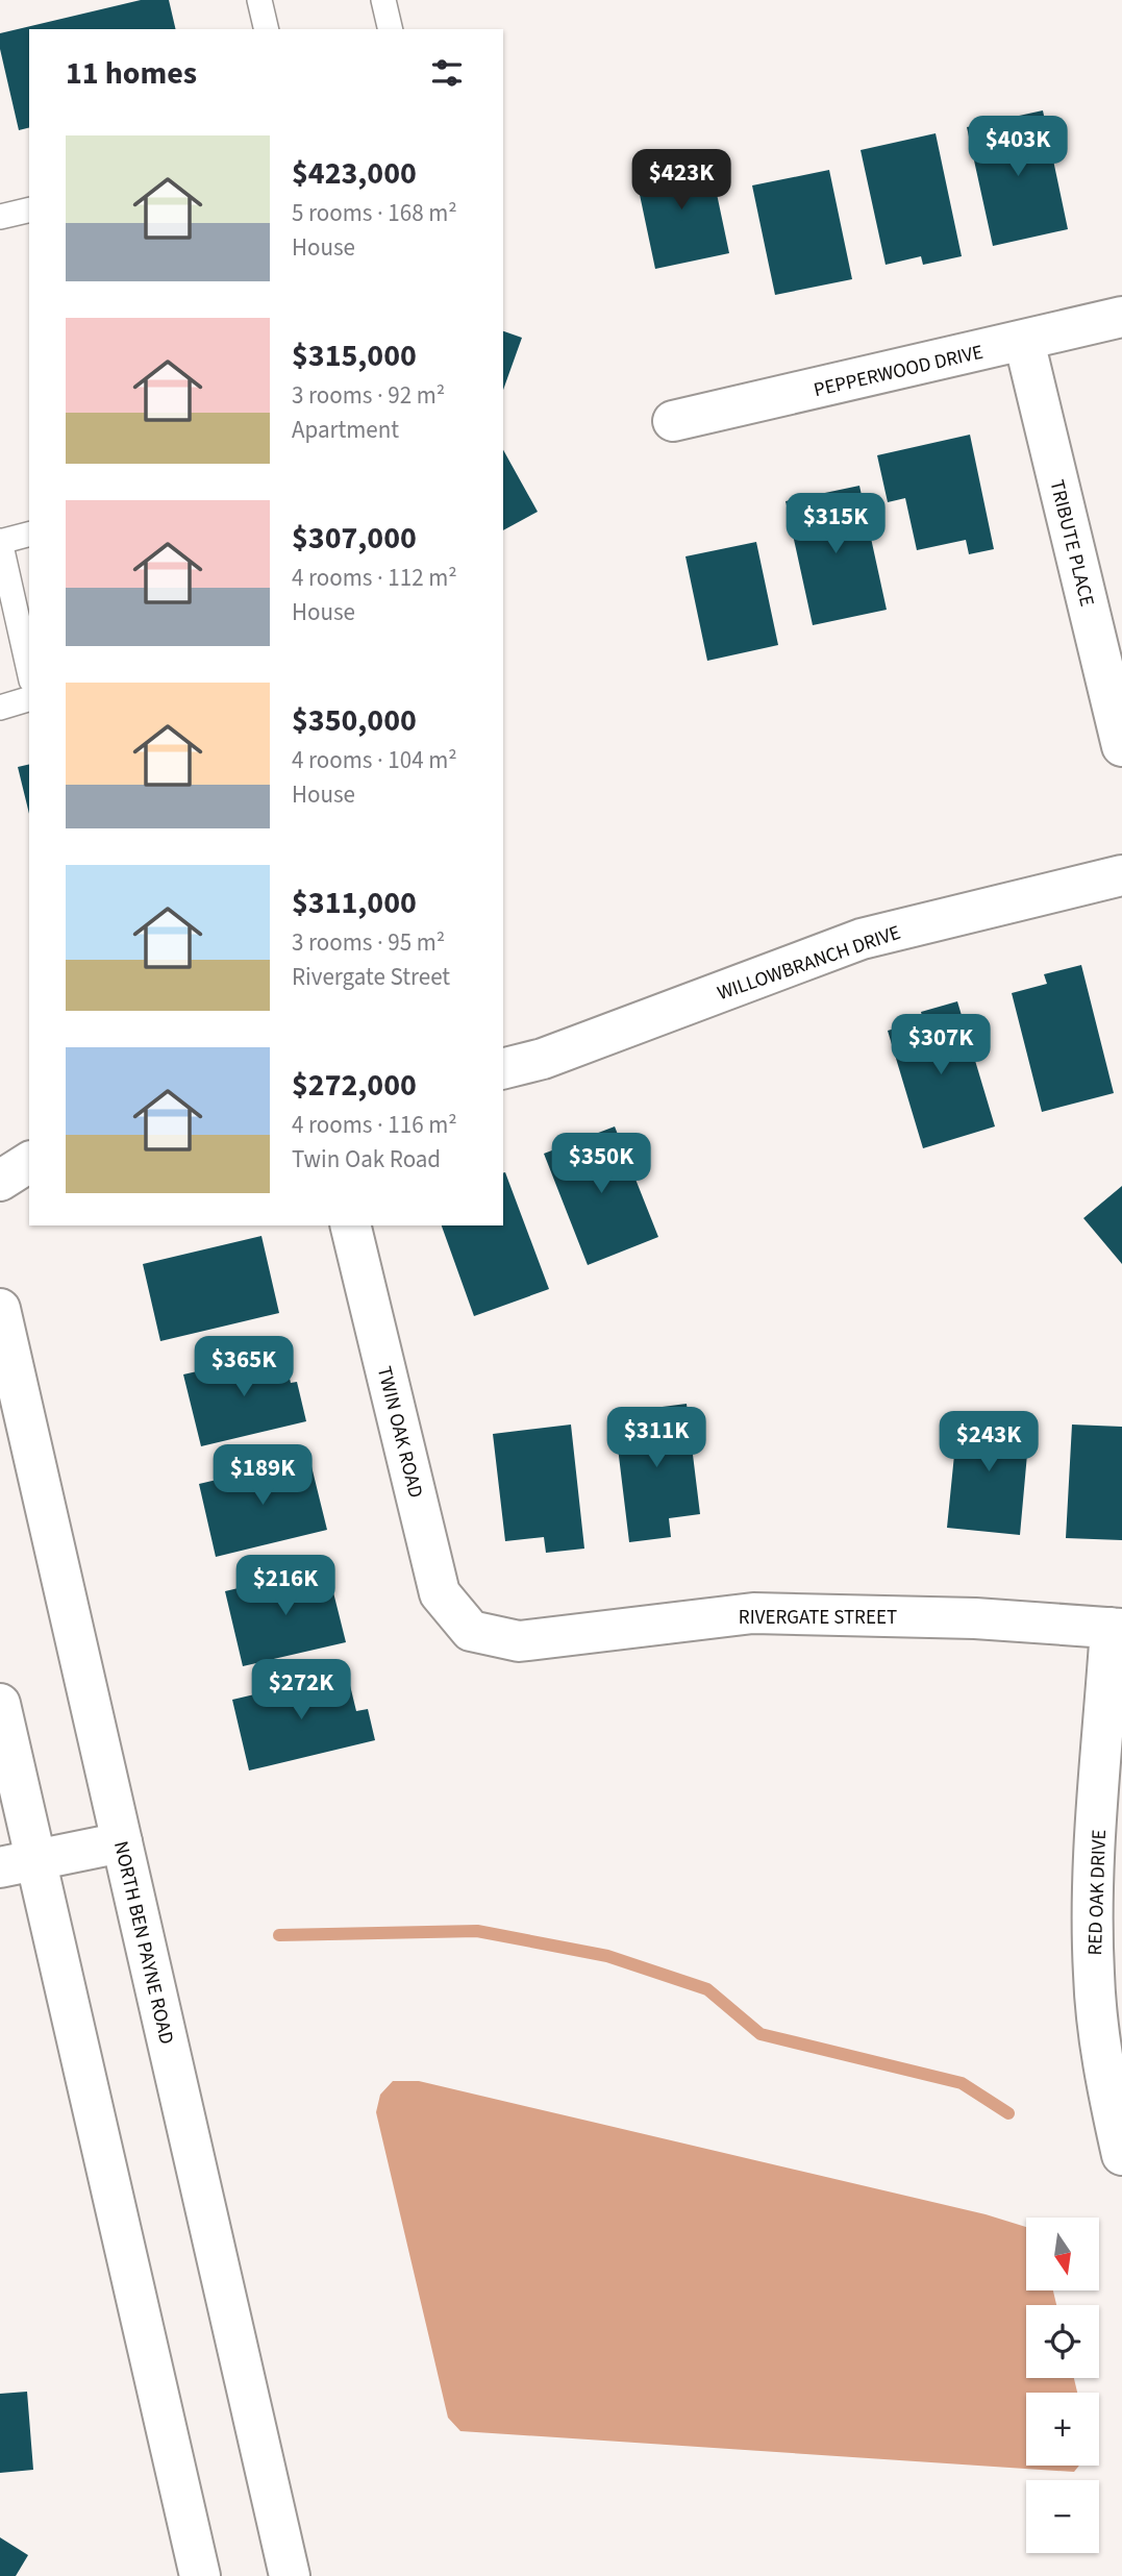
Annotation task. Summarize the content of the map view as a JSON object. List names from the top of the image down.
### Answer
{
  "streets": {
    "street": [
      "PEPPERWOOD DRIVE",
      "TRIBUTE PLACE",
      "WILLOWBRANCH DRIVE",
      "TWIN OAK ROAD",
      "RIVERGATE STREET",
      "RED OAK DRIVE",
      "NORTH BEN PAYNE ROAD"
    ]
  },
  "crossings": [
    ["PEPPERWOOD DRIVE", "TRIBUTE PLACE"],
    ["TWIN OAK ROAD", "RIVERGATE STREET"],
    ["RIVERGATE STREET", "RED OAK DRIVE"]
  ],
  "north": "bottom",
  "page": {
    "heading": "11 homes",
    "price": [
      "$403K",
      "$423K",
      "$315K",
      "$307K",
      "$350K",
      "$365K",
      "$311K",
      "$243K",
      "$189K",
      "$216K",
      "$272K"
    ],
    "list": [
      {
        "name": "$423,000",
        "note": "5 rooms · 168 m² · House"
      },
      {
        "name": "$315,000",
        "note": "3 rooms · 92 m² · Apartment"
      },
      {
        "name": "$307,000",
        "note": "4 rooms · 112 m² · House"
      },
      {
        "name": "$350,000",
        "note": "4 rooms · 104 m² · House"
      },
      {
        "name": "$311,000",
        "note": "3 rooms · 95 m² · Rivergate Street"
      },
      {
        "name": "$272,000",
        "note": "4 rooms · 116 m² · Twin Oak Road"
      }
    ],
    "map_buttons": ["+", "−"]
  }
}
